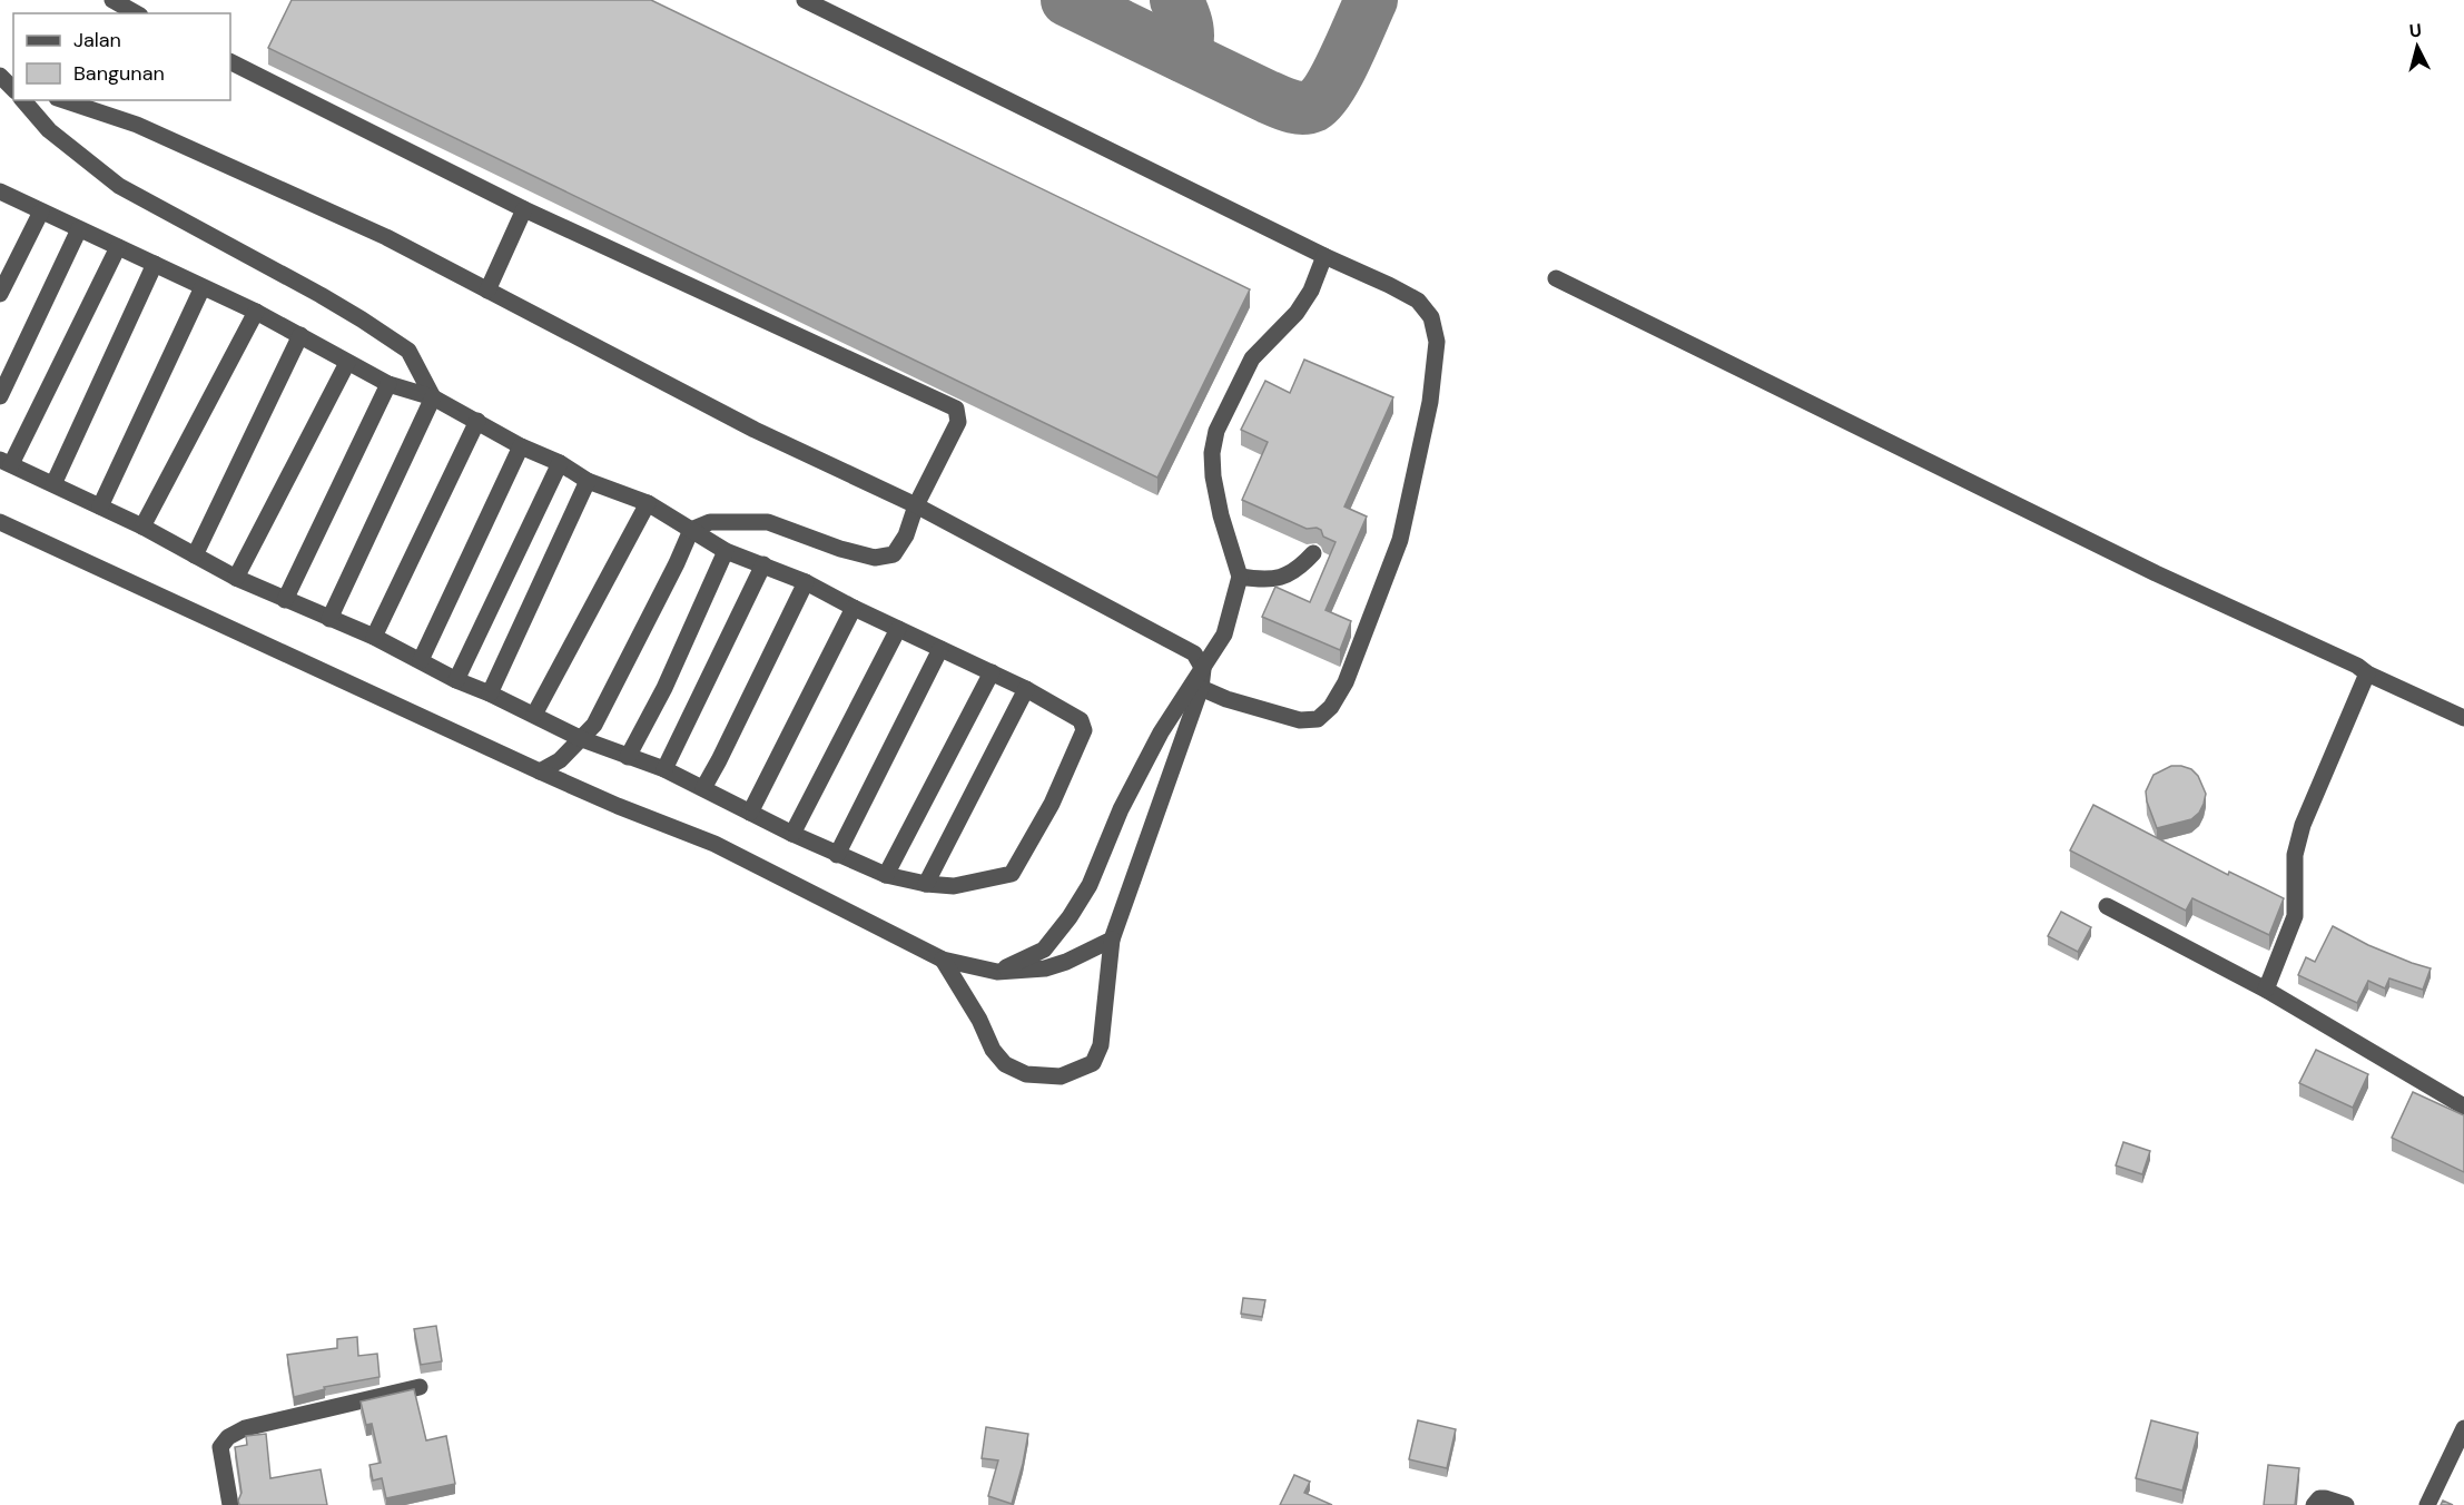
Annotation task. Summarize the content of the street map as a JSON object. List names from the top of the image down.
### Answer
{
  "legend": ["Jalan", "Bangunan"],
  "north": "top"
}
